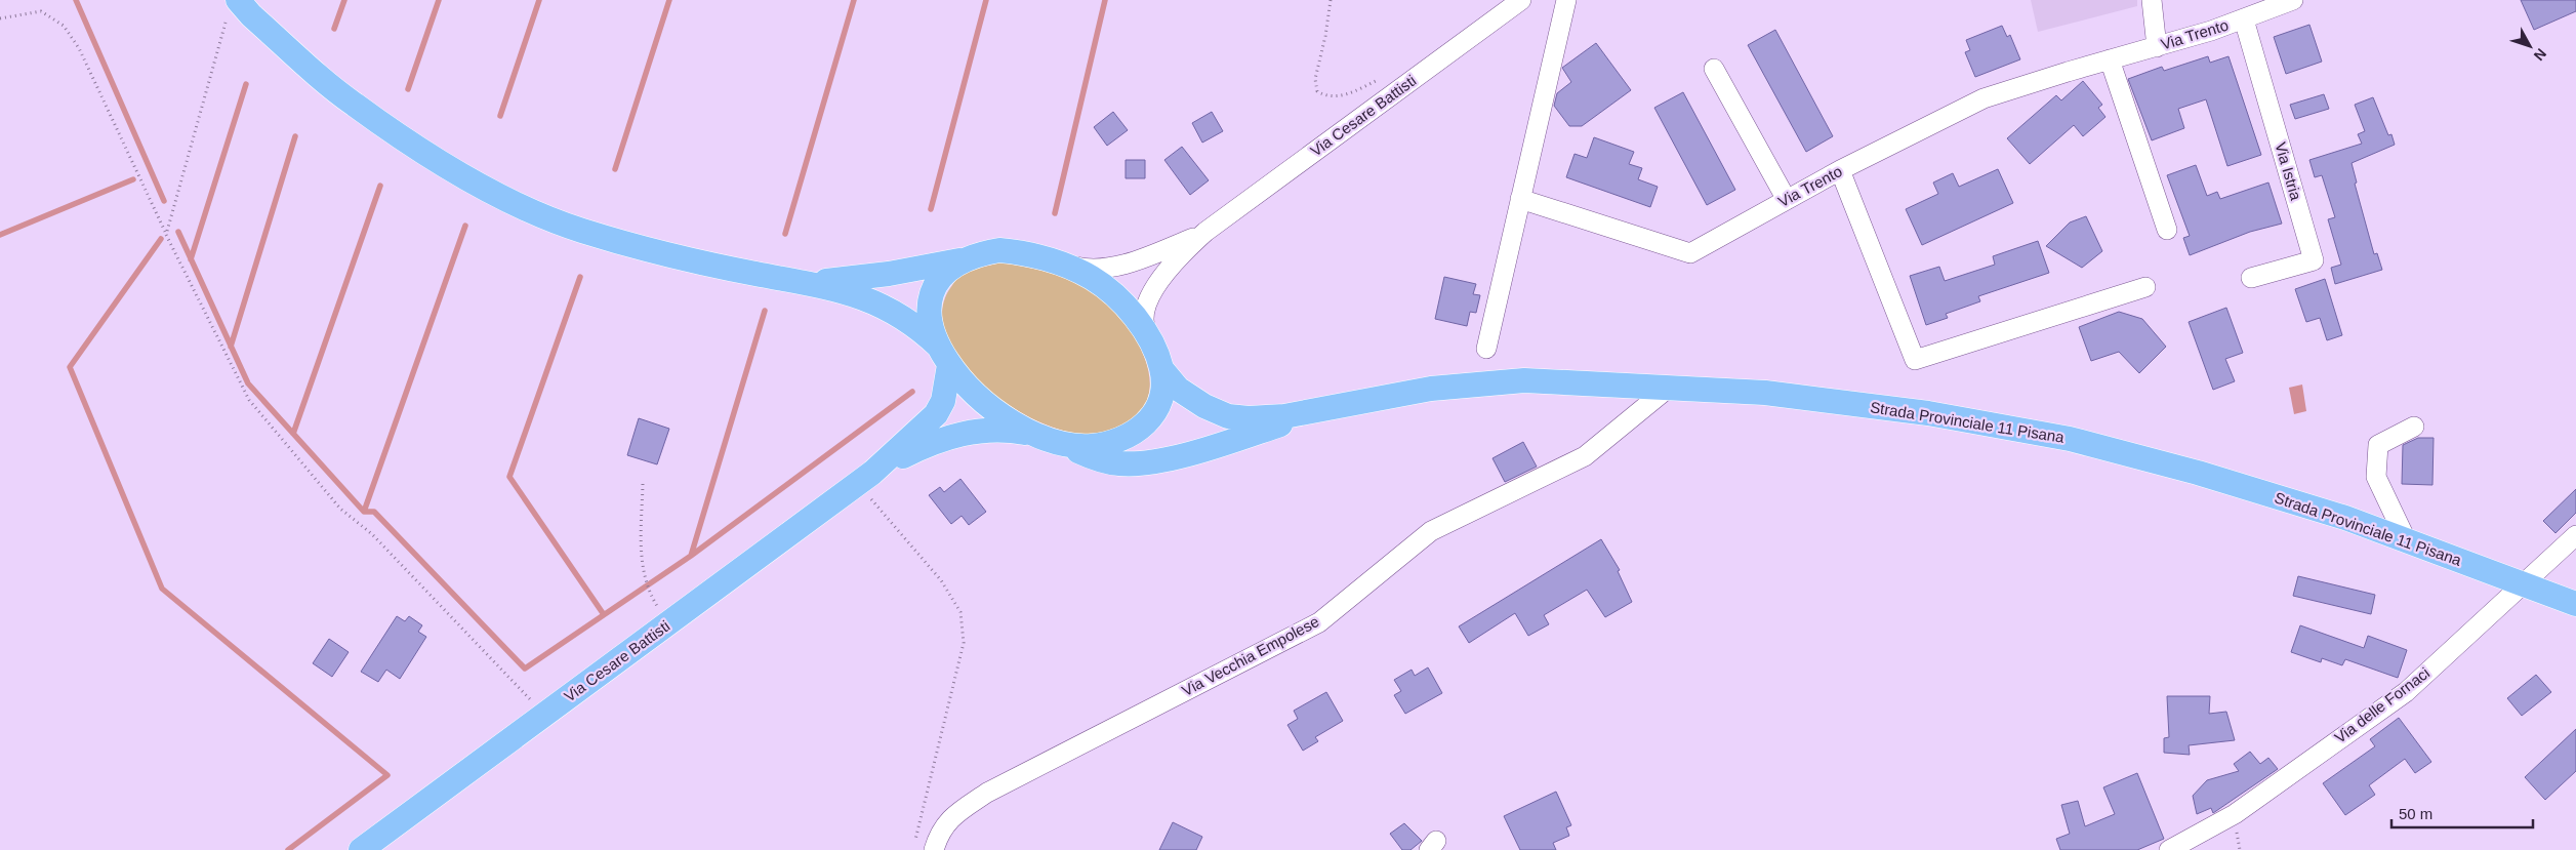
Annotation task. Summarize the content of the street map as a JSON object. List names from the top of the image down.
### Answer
{
  "streets": {
    "main road": ["Via Cesare Battisti", "Strada Provinciale 11 Pisana"],
    "street": [
      "Via Trento",
      "Via Istria",
      "Via Vecchia Empolese",
      "Via delle Fornaci"
    ]
  },
  "crossings": [
    ["Via Trento", "Via Istria"],
    ["Via Cesare Battisti", "Strada Provinciale 11 Pisana"],
    ["Strada Provinciale 11 Pisana", "Via Vecchia Empolese"],
    ["Strada Provinciale 11 Pisana", "Via delle Fornaci"]
  ],
  "scale_bar": "50 m",
  "north": "bottom right"
}
